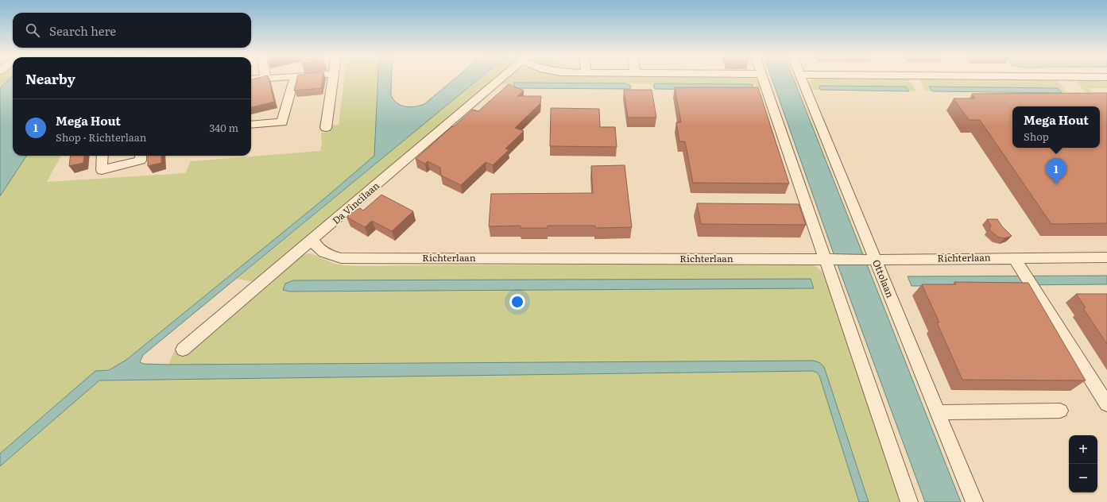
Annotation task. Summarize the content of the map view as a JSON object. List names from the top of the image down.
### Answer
{
  "streets": {
    "street": ["Da Vincilaan", "Richterlaan", "Ottolaan"]
  },
  "crossings": [
    ["Da Vincilaan", "Richterlaan"],
    ["Richterlaan", "Ottolaan"]
  ],
  "page": {
    "search": "Search here",
    "heading": "Nearby",
    "list": [
      {
        "mark": "1",
        "name": "Mega Hout",
        "note": "Shop · Richterlaan",
        "value": "340 m"
      }
    ],
    "popup": ["Mega Hout", "Shop"],
    "pins": "1",
    "map_buttons": ["+", "−"]
  }
}
